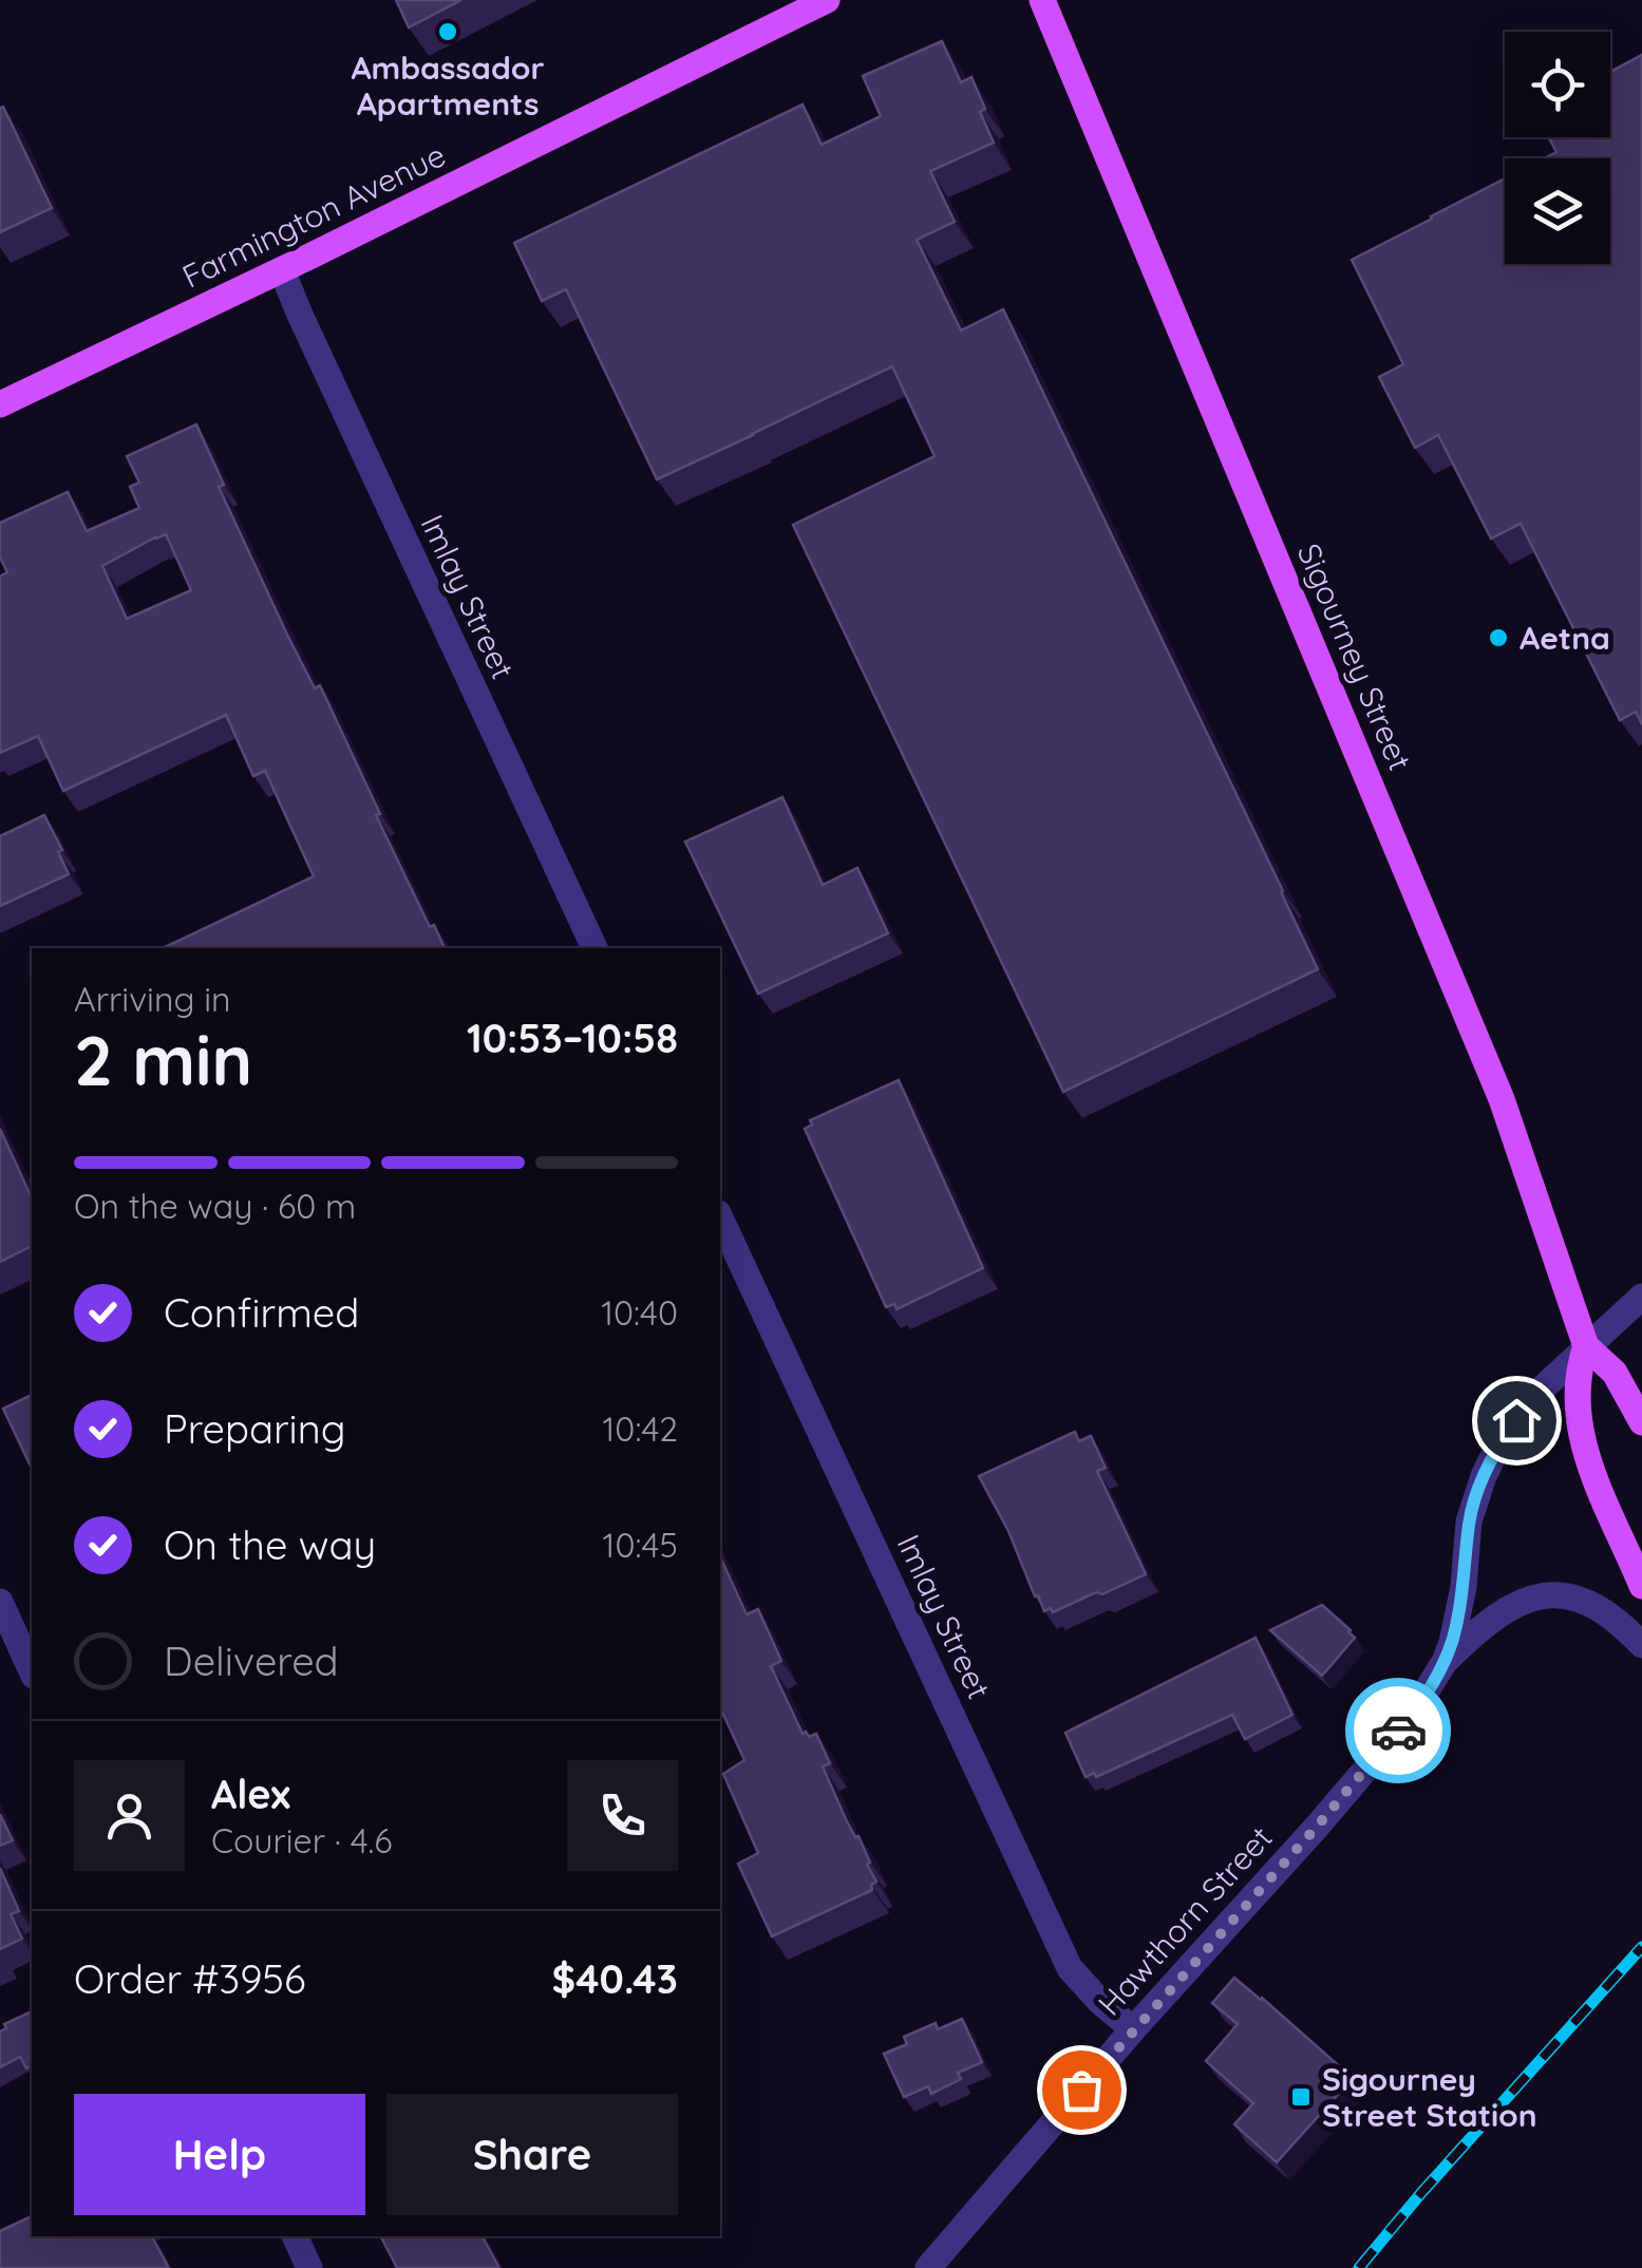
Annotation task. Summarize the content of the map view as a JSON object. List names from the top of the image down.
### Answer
{
  "streets": {
    "main road": ["Farmington Avenue", "Sigourney Street"],
    "street": ["Imlay Street", "Hawthorn Street"]
  },
  "crossings": [
    ["Farmington Avenue", "Imlay Street"],
    ["Imlay Street", "Hawthorn Street"],
    ["Sigourney Street", "Hawthorn Street"]
  ],
  "places": {
    "other": ["Ambassador Apartments", "Aetna"],
    "transit": ["Sigourney Street Station"]
  },
  "page": {
    "heading": ["2 min", "Arriving in", "10:53–10:58"],
    "panel": [
      "Alex",
      "Courier · 4.6",
      "Order #3956",
      "$40.43"
    ],
    "bar": "On the way · 60 m",
    "list": [
      ["Confirmed", "10:40"],
      ["Preparing", "10:42"],
      ["On the way", "10:45"],
      "Delivered"
    ],
    "buttons": ["Help", "Share"]
  }
}
